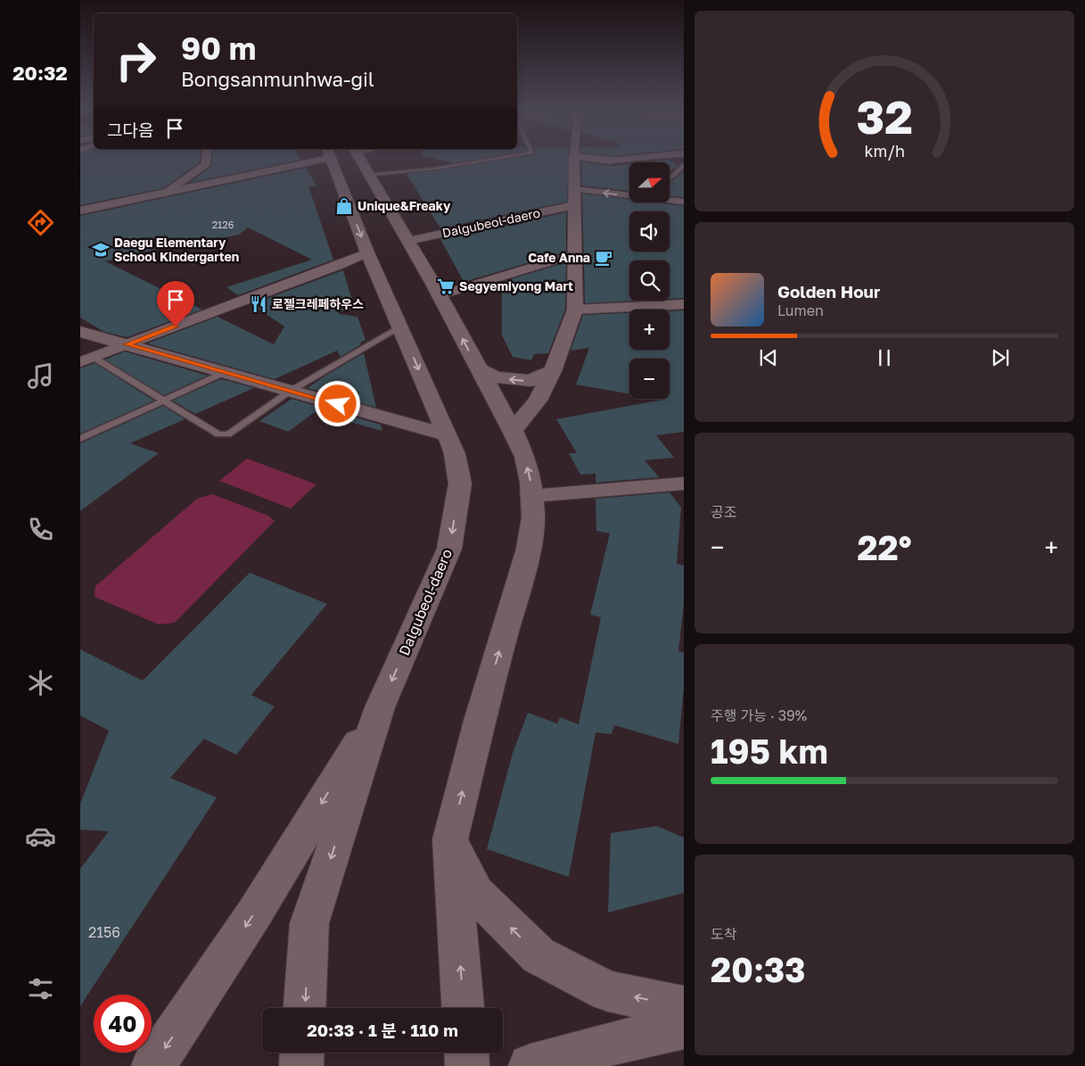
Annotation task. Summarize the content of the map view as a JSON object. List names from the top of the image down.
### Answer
{
  "streets": {
    "main road": ["Dalgubeol-daero"]
  },
  "places": {
    "shop": ["Unique&Freaky"],
    "school or university": ["Daegu Elementary School Kindergarten"],
    "cafe": ["Cafe Anna"],
    "supermarket": ["Segyemiyong Mart"],
    "restaurant": ["로젤크레페하우스"]
  },
  "house_numbers": ["2126", "2156"],
  "north": "right",
  "page": {
    "tabs": "20:32",
    "turn": ["90 m", "Bongsanmunhwa-gil"],
    "then": "그다음",
    "map_buttons": ["+", "−"],
    "song": ["Golden Hour", "Lumen"],
    "tile": [
      "공조",
      ["주행 가능 · 39%", "195 km"],
      ["도착", "20:33"]
    ],
    "heat": ["−", "22°", "+"],
    "limit": "40",
    "trip": "20:33 · 1 분 · 110 m",
    "gauge": ["32", "km/h"]
  }
}
